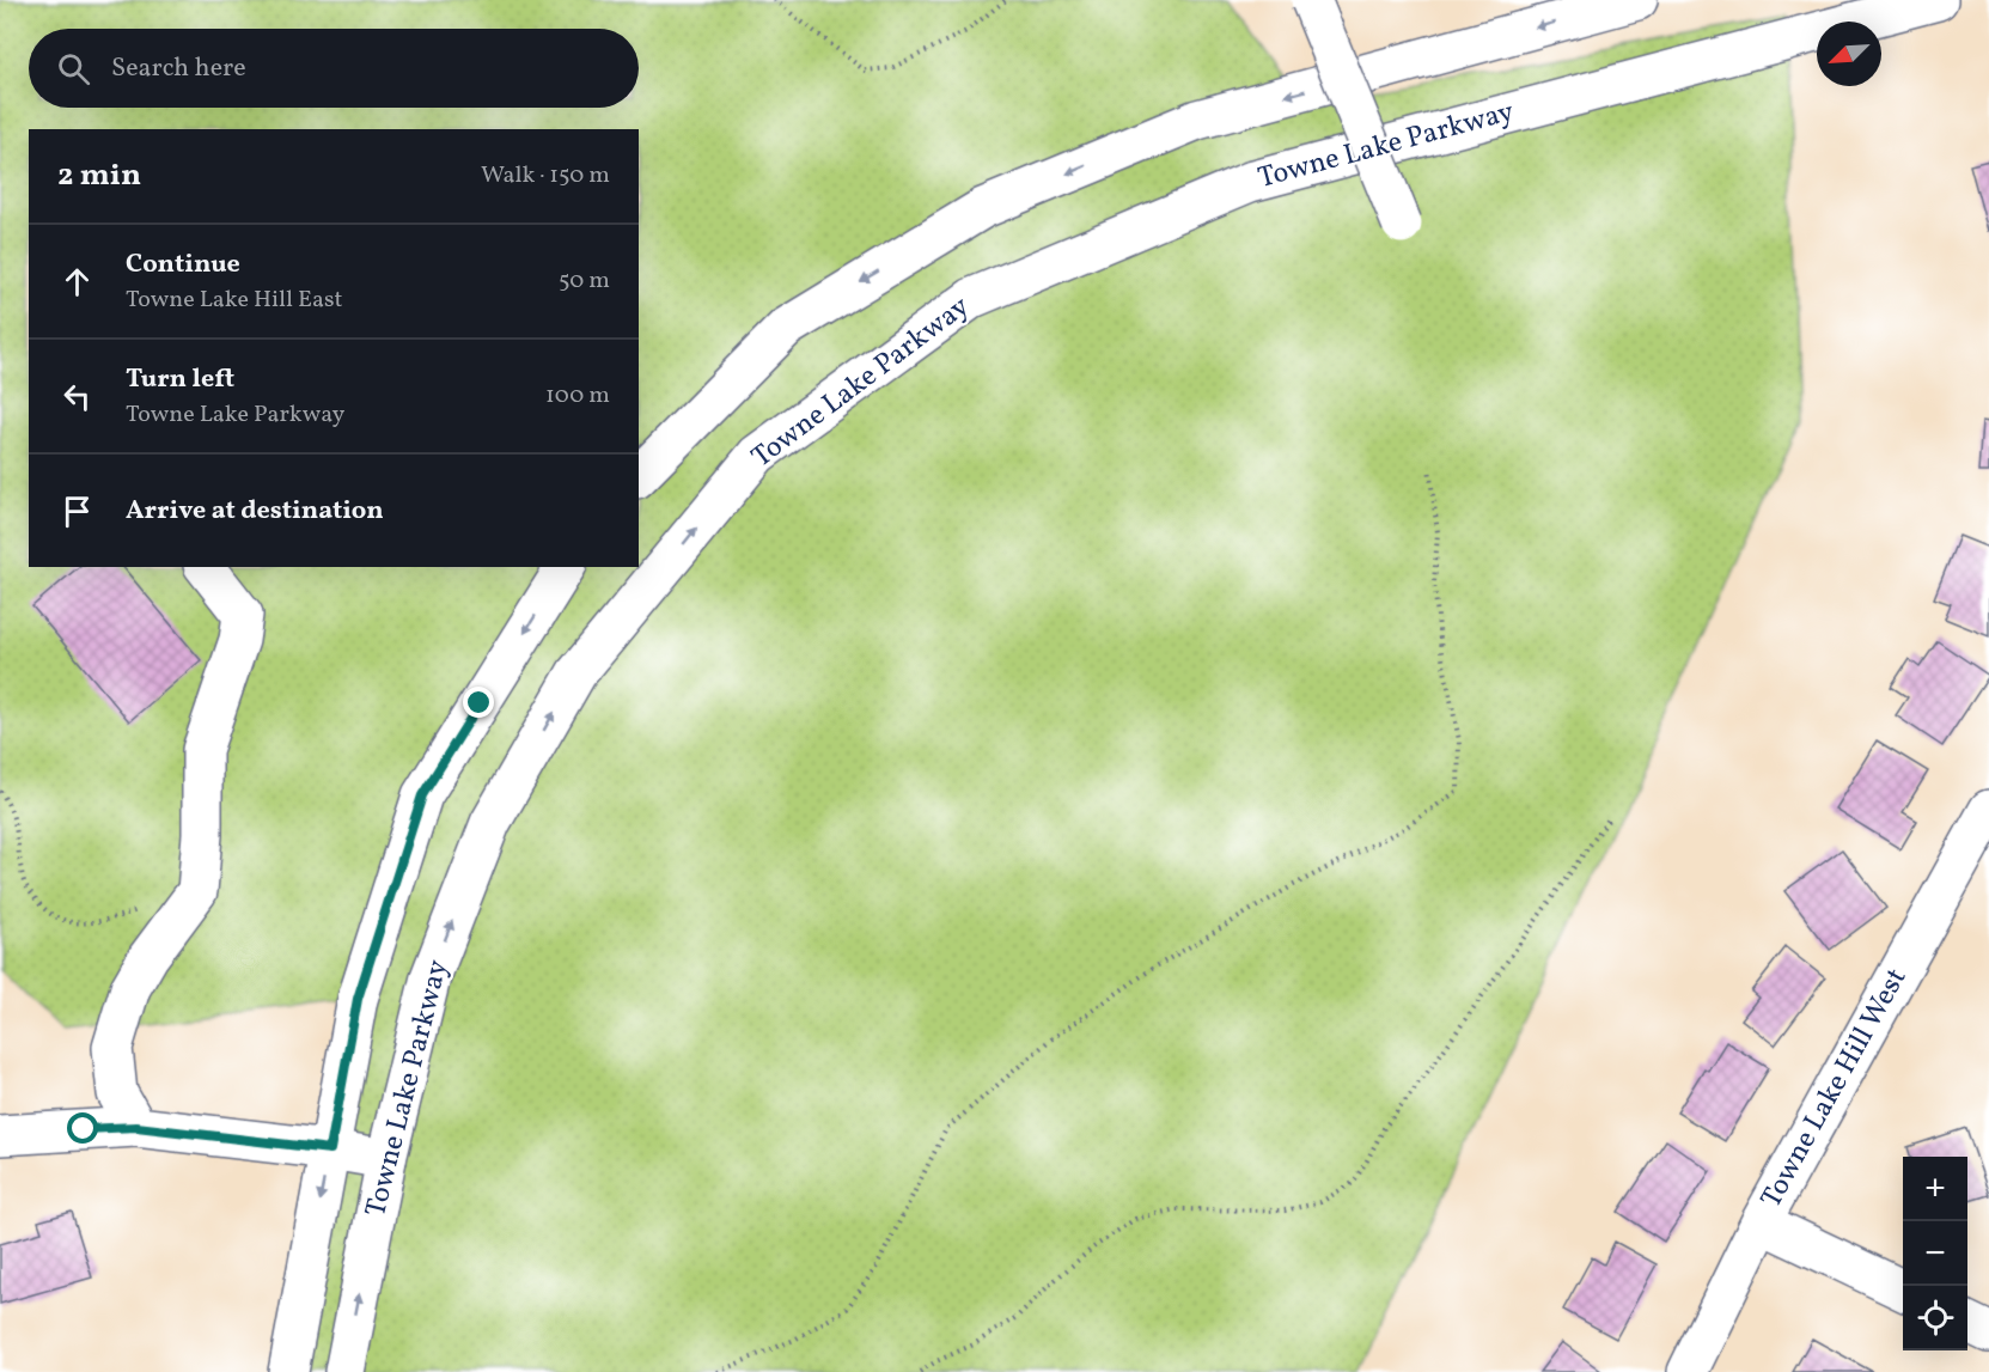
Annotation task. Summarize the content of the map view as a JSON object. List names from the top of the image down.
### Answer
{
  "streets": {
    "main road": ["Towne Lake Parkway", "Towne Lake Hill West"]
  },
  "north": "bottom left",
  "page": {
    "search": "Search here",
    "heading": ["2 min", "Walk · 150 m"],
    "list": [
      ["Continue", "Towne Lake Hill East", "50 m"],
      ["Turn left", "Towne Lake Parkway", "100 m"],
      "Arrive at destination"
    ],
    "map_buttons": ["+", "−"]
  }
}
